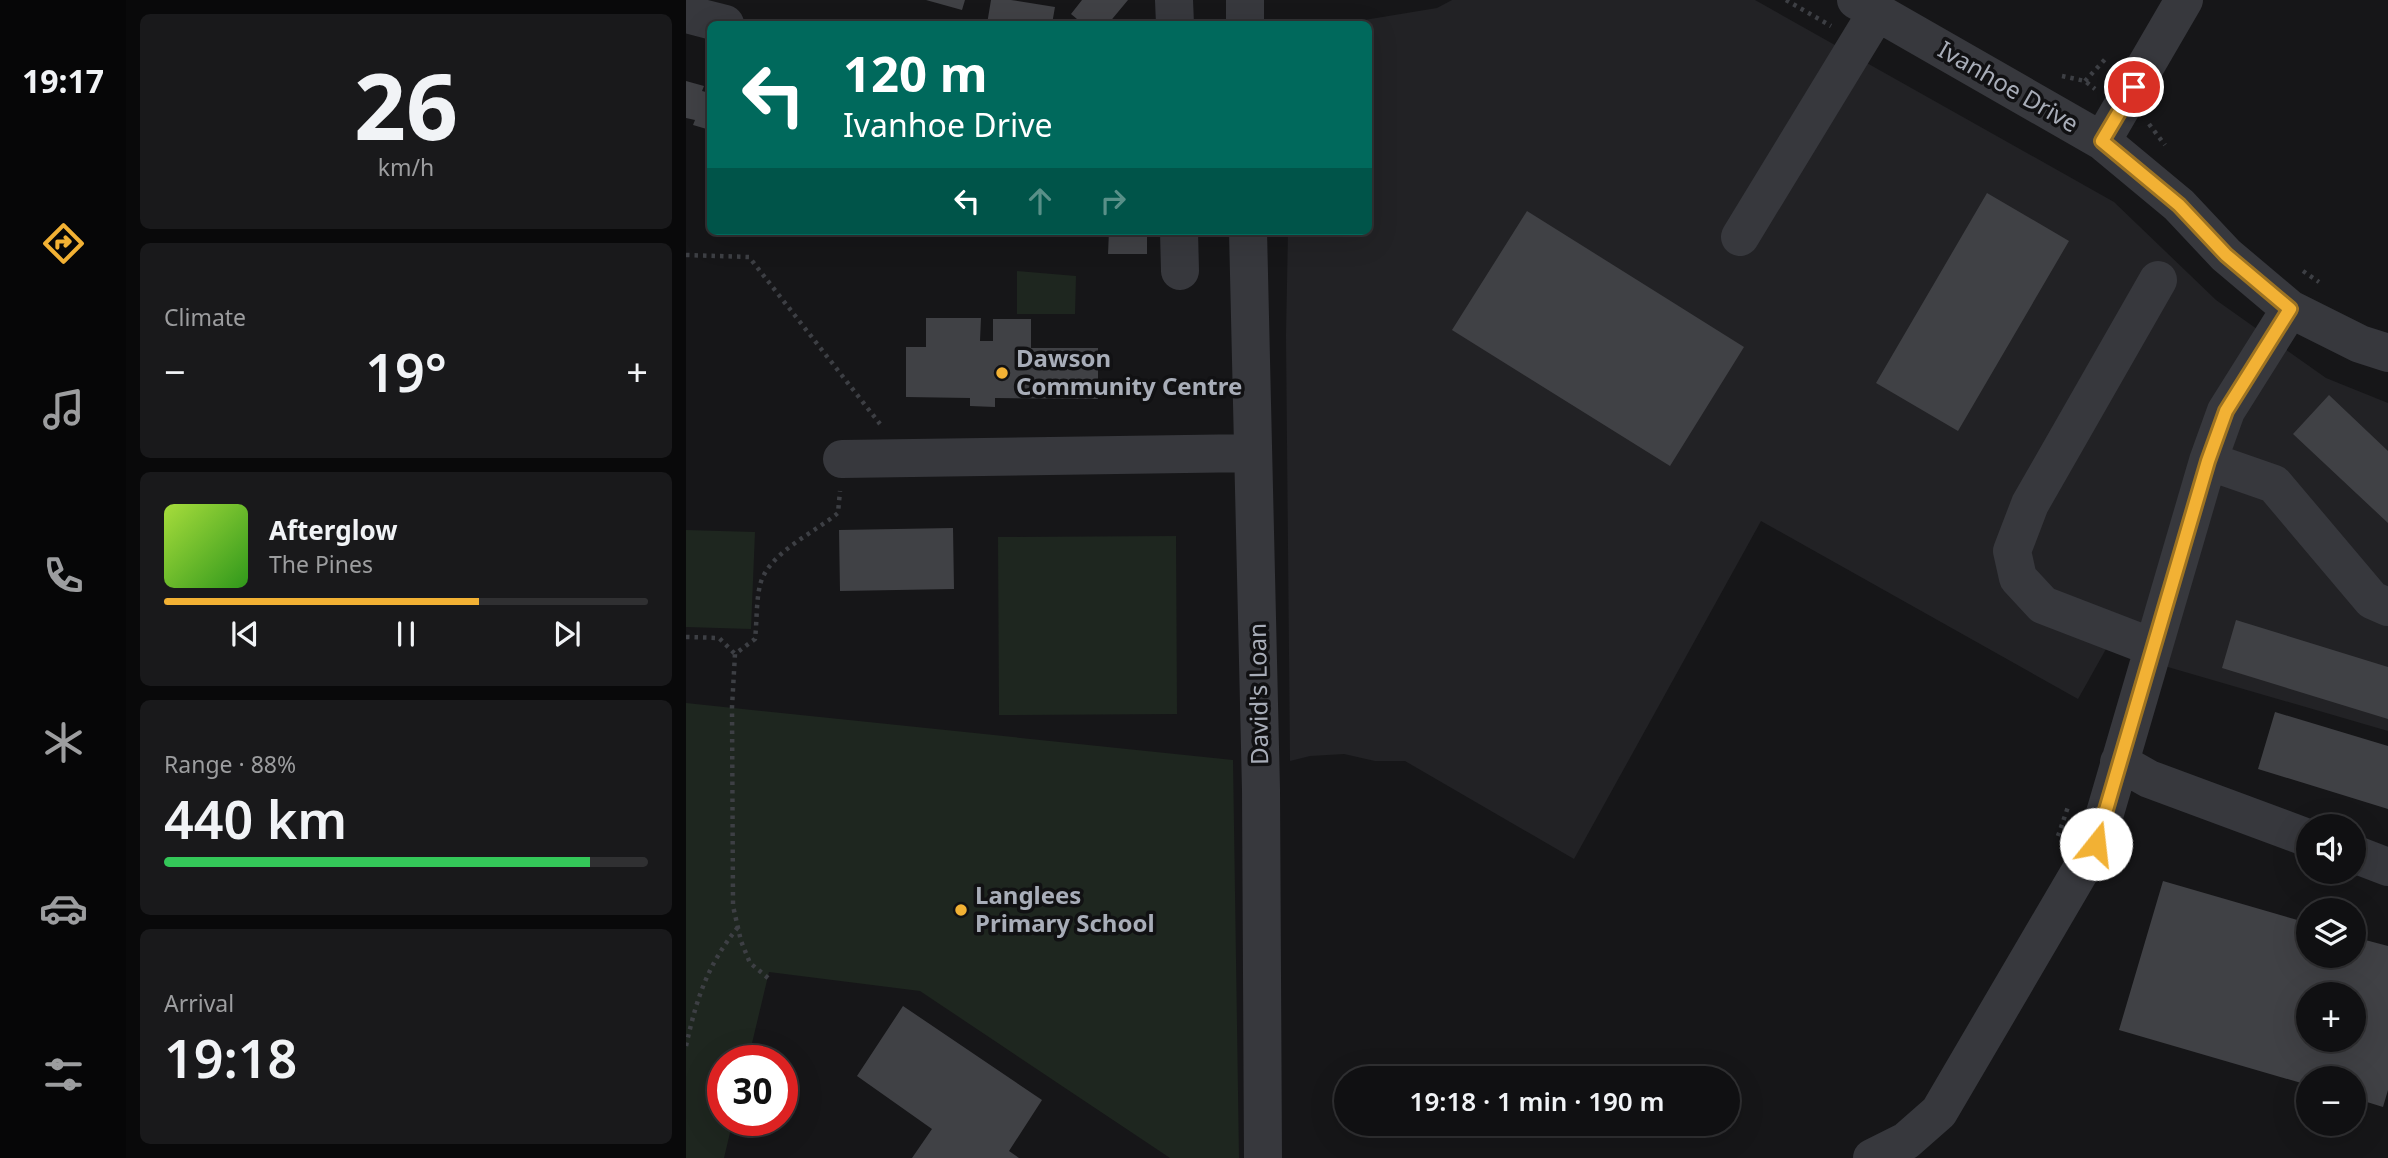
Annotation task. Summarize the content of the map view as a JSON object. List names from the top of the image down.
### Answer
{
  "streets": {
    "street": ["Ivanhoe Drive", "David's Loan"]
  },
  "places": ["Dawson Community Centre", "Langlees Primary School"],
  "page": {
    "tabs": "19:17",
    "tile": [
      ["26", "km/h"],
      "Climate",
      ["Range · 88%", "440 km"],
      ["Arrival", "19:18"]
    ],
    "turn": ["120 m", "Ivanhoe Drive"],
    "heat": ["−", "19°", "+"],
    "song": ["Afterglow", "The Pines"],
    "map_buttons": ["+", "−"],
    "limit": "30",
    "trip": "19:18 · 1 min · 190 m"
  }
}
